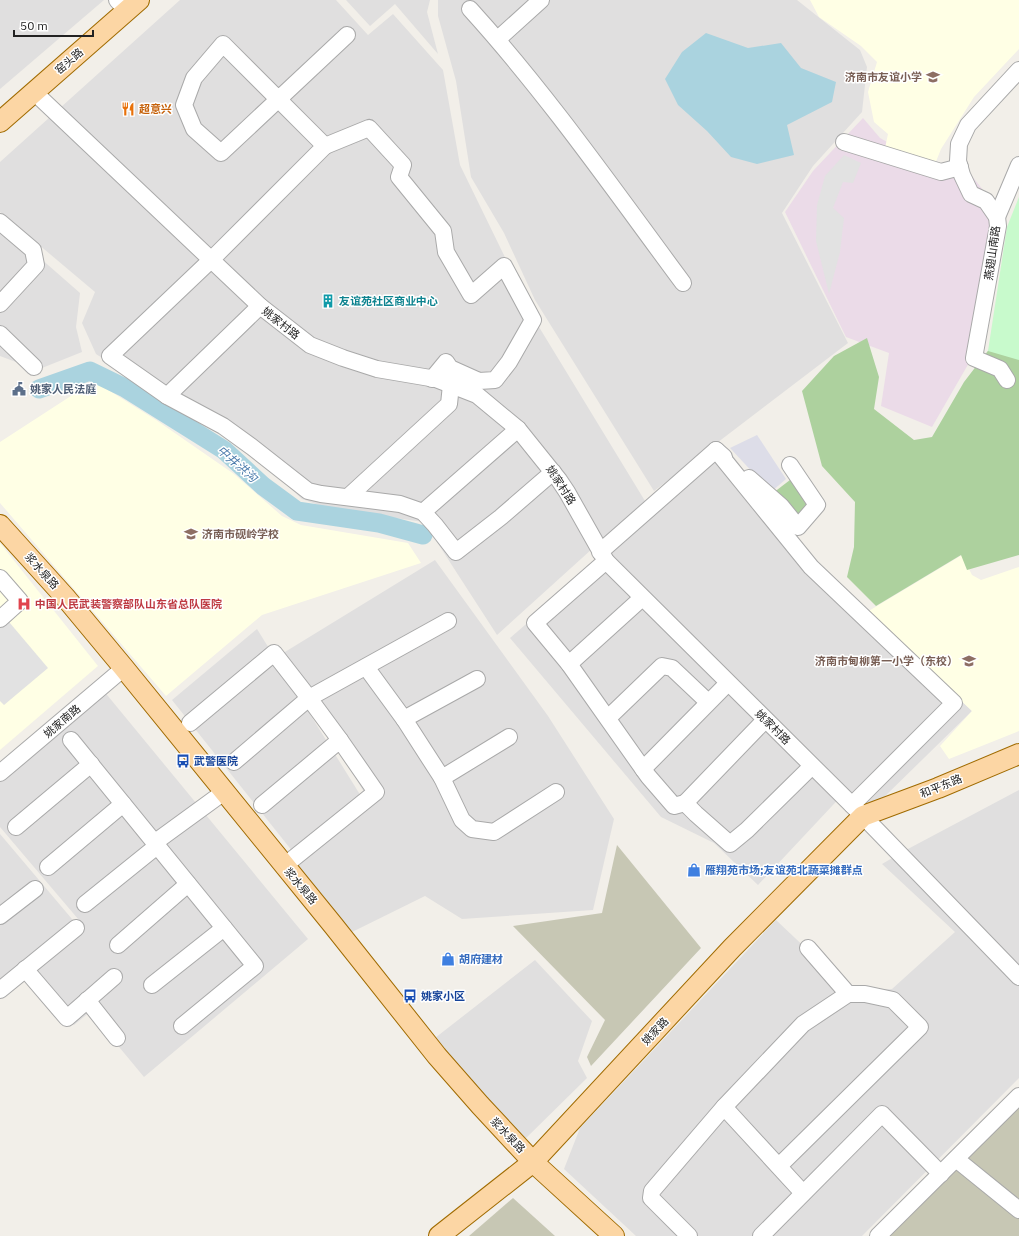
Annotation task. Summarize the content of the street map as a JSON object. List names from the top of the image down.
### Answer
{
  "streets": {
    "main road": [
      "窑头路",
      "浆水泉路",
      "和平东路",
      "姚家路"
    ],
    "street": ["燕翅山南路", "姚家村路", "姚家南路"]
  },
  "crossings": [
    ["窑头路", "姚家村路"],
    ["姚家村路", "和平东路"],
    ["姚家村路", "姚家路"],
    ["浆水泉路", "姚家南路"],
    ["浆水泉路", "姚家路"],
    ["和平东路", "姚家路"]
  ],
  "water": ["中井洪沟"],
  "places": {
    "school or university": ["济南市友谊小学", "济南市砚岭学校", "济南市甸柳第一小学（东校）"],
    "restaurant": ["超意兴"],
    "building": ["友谊苑社区商业中心"],
    "public building": ["姚家人民法庭"],
    "hospital": ["中国人民武装警察部队山东省总队医院"],
    "bus stop": ["武警医院", "姚家小区"],
    "shop": ["雁翔苑市场;友谊苑北蔬菜摊群点", "胡府建材"]
  },
  "scale_bar": "50 m"
}
